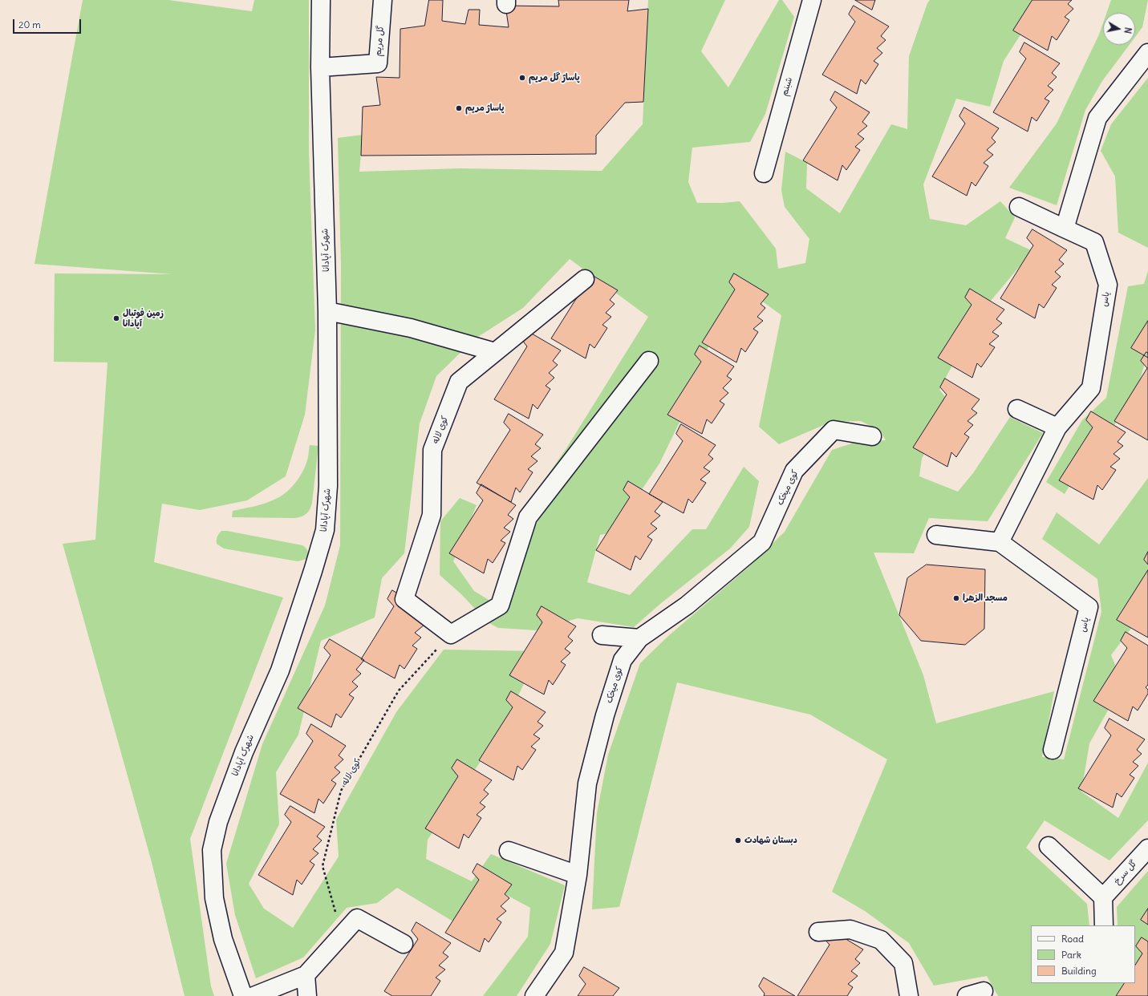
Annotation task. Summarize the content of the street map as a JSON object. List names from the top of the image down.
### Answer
{
  "streets": {
    "street": [
      "گل مریم",
      "شبنم",
      "شهرک آپادانا",
      "یاس",
      "کوی لاله",
      "کوی میخک",
      "گل سرخ"
    ]
  },
  "crossings": [
    ["گل مریم", "شهرک آپادانا"]
  ],
  "places": [
    "پاساژ گل مریم",
    "پاساژ مریم",
    "زمین فوتبال آپادانا",
    "مسجد الزهرا",
    "دبستان شهادت"
  ],
  "legend": ["Road", "Park", "Building"],
  "scale_bar": "20 m",
  "north": "right"
}
